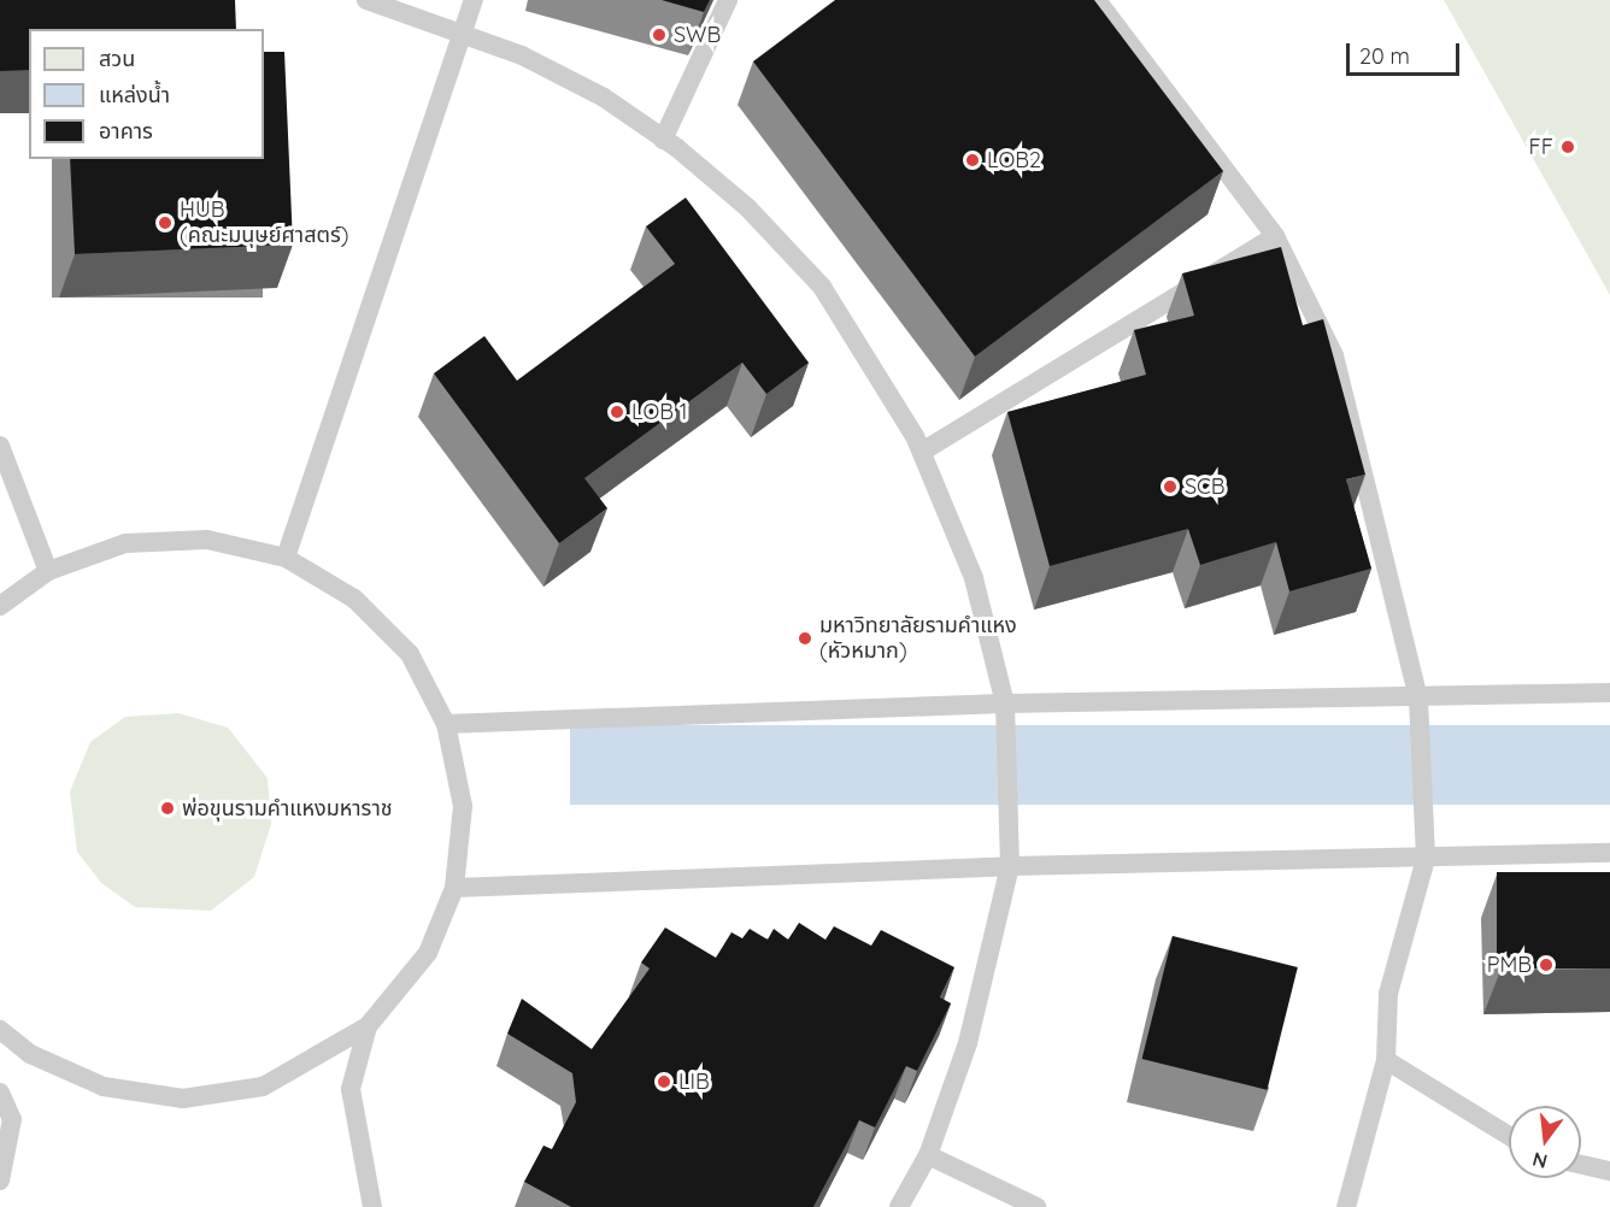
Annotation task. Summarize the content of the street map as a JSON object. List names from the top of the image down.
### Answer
{
  "places": [
    "SWB",
    "FF",
    "LOB2",
    "HUB (คณะมนุษย์ศาสตร์)",
    "LOB 1",
    "SCB",
    "มหาวิทยาลัยรามคำแหง (หัวหมาก)",
    "พ่อขุนรามคำแหงมหาราช",
    "PMB",
    "LIB"
  ],
  "legend": ["สวน", "แหล่งน้ำ", "อาคาร"],
  "scale_bar": "20 m",
  "north": "bottom"
}
